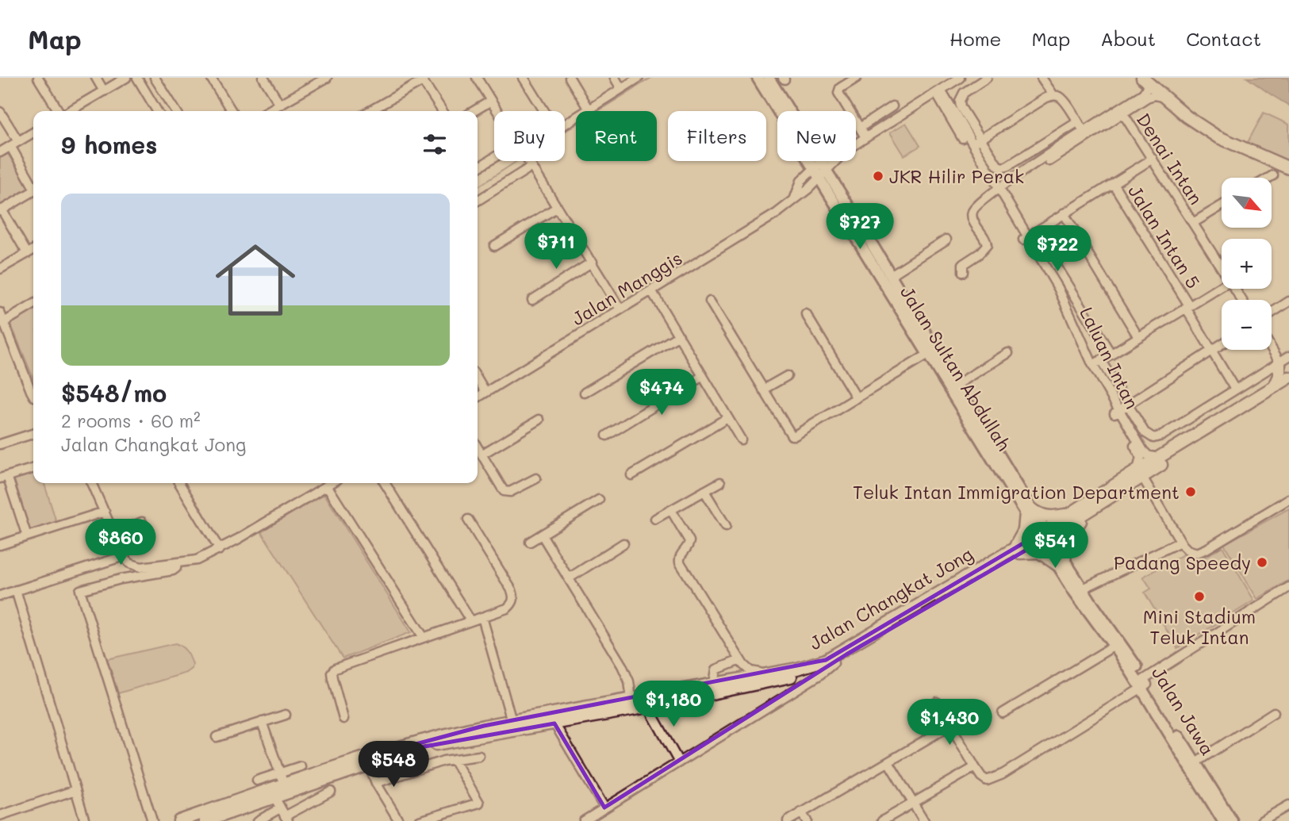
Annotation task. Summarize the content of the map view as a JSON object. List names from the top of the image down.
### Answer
{
  "streets": {
    "highway": ["Jalan Changkat Jong"],
    "main road": ["Jalan Sultan Abdullah", "Jalan Jawa"],
    "street": [
      "Denai Intan",
      "Jalan Intan 5",
      "Jalan Manggis",
      "Laluan Intan"
    ]
  },
  "crossings": [
    ["Jalan Manggis", "Laluan Intan"],
    ["Jalan Manggis", "Jalan Sultan Abdullah"],
    ["Laluan Intan", "Jalan Changkat Jong"],
    ["Jalan Sultan Abdullah", "Jalan Changkat Jong"],
    ["Jalan Sultan Abdullah", "Jalan Jawa"],
    ["Jalan Changkat Jong", "Jalan Jawa"]
  ],
  "places": [
    "JKR Hilir Perak",
    "Teluk Intan Immigration Department",
    "Padang Speedy",
    "Mini Stadium Teluk Intan"
  ],
  "north": "bottom right",
  "page": {
    "header": "Map",
    "nav": [
      "Home",
      "Map",
      "About",
      "Contact"
    ],
    "chip": [
      "Buy",
      "Rent",
      "Filters",
      "New"
    ],
    "heading": "9 homes",
    "map_buttons": ["+", "−"],
    "list": [
      {
        "name": "$548/mo",
        "note": "2 rooms · 60 m² · Jalan Changkat Jong"
      }
    ],
    "price": [
      "$727",
      "$711",
      "$722",
      "$474",
      "$860",
      "$541",
      "$1,180",
      "$1,430",
      "$548"
    ]
  }
}
